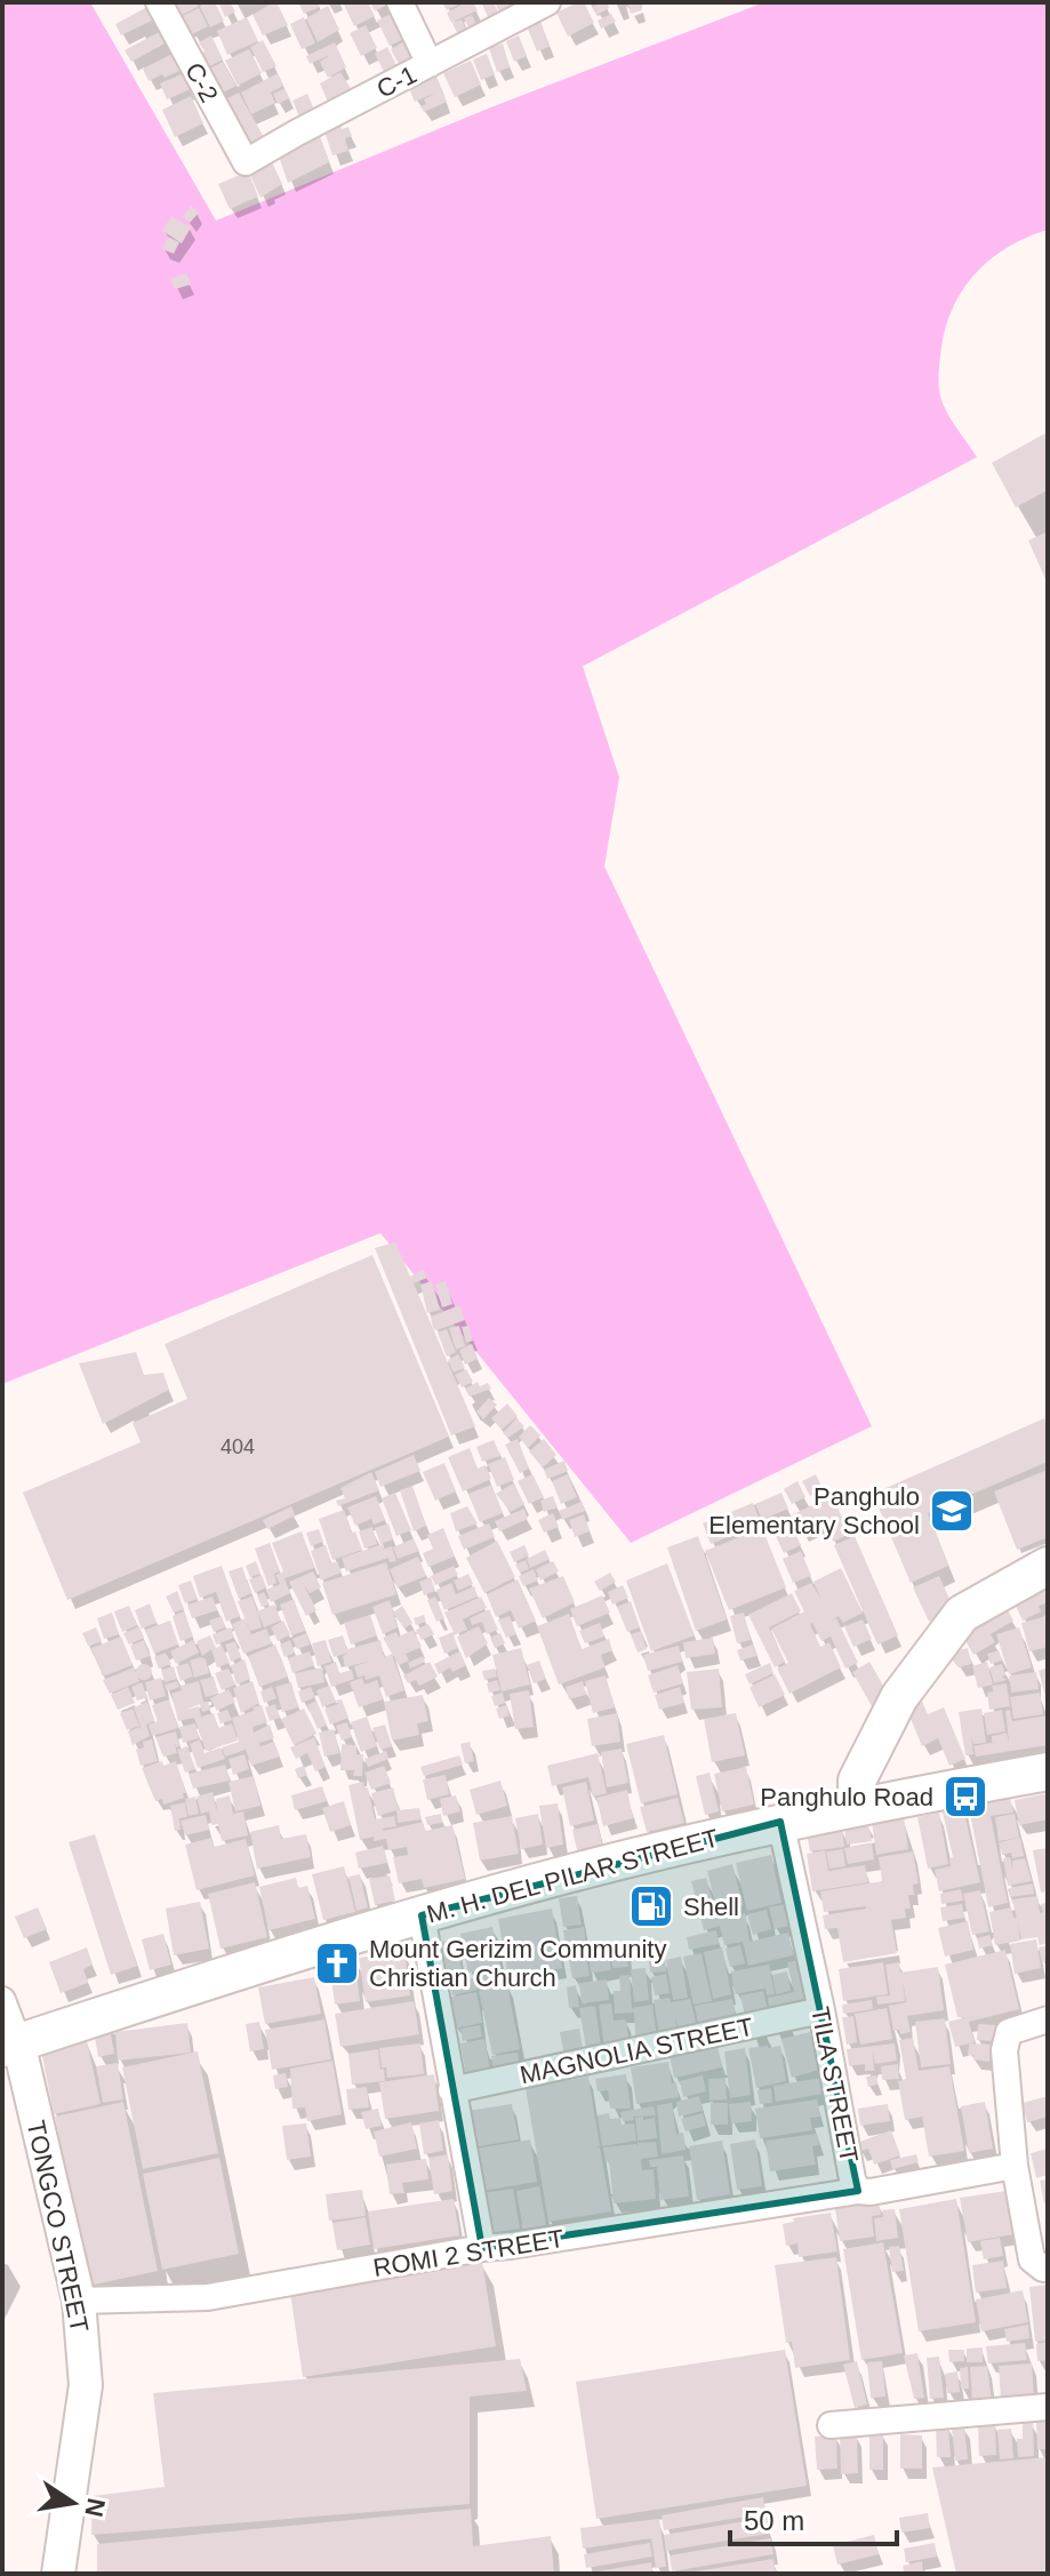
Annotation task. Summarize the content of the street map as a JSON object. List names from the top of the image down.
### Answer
{
  "streets": {
    "main road": ["M. H. DEL PILAR STREET"],
    "street": [
      "C-1",
      "C-2",
      "MAGNOLIA STREET",
      "TILA STREET",
      "TONGCO STREET",
      "ROMI 2 STREET"
    ]
  },
  "crossings": [
    ["C-1", "C-2"],
    ["M. H. DEL PILAR STREET", "TILA STREET"],
    ["M. H. DEL PILAR STREET", "TONGCO STREET"],
    ["MAGNOLIA STREET", "TILA STREET"],
    ["TILA STREET", "ROMI 2 STREET"],
    ["TONGCO STREET", "ROMI 2 STREET"]
  ],
  "places": {
    "school or university": ["Panghulo Elementary School"],
    "bus stop": ["Panghulo Road"],
    "fuel station": ["Shell"],
    "church": ["Mount Gerizim Community Christian Church"]
  },
  "house_numbers": ["404"],
  "scale_bar": "50 m",
  "north": "right"
}
